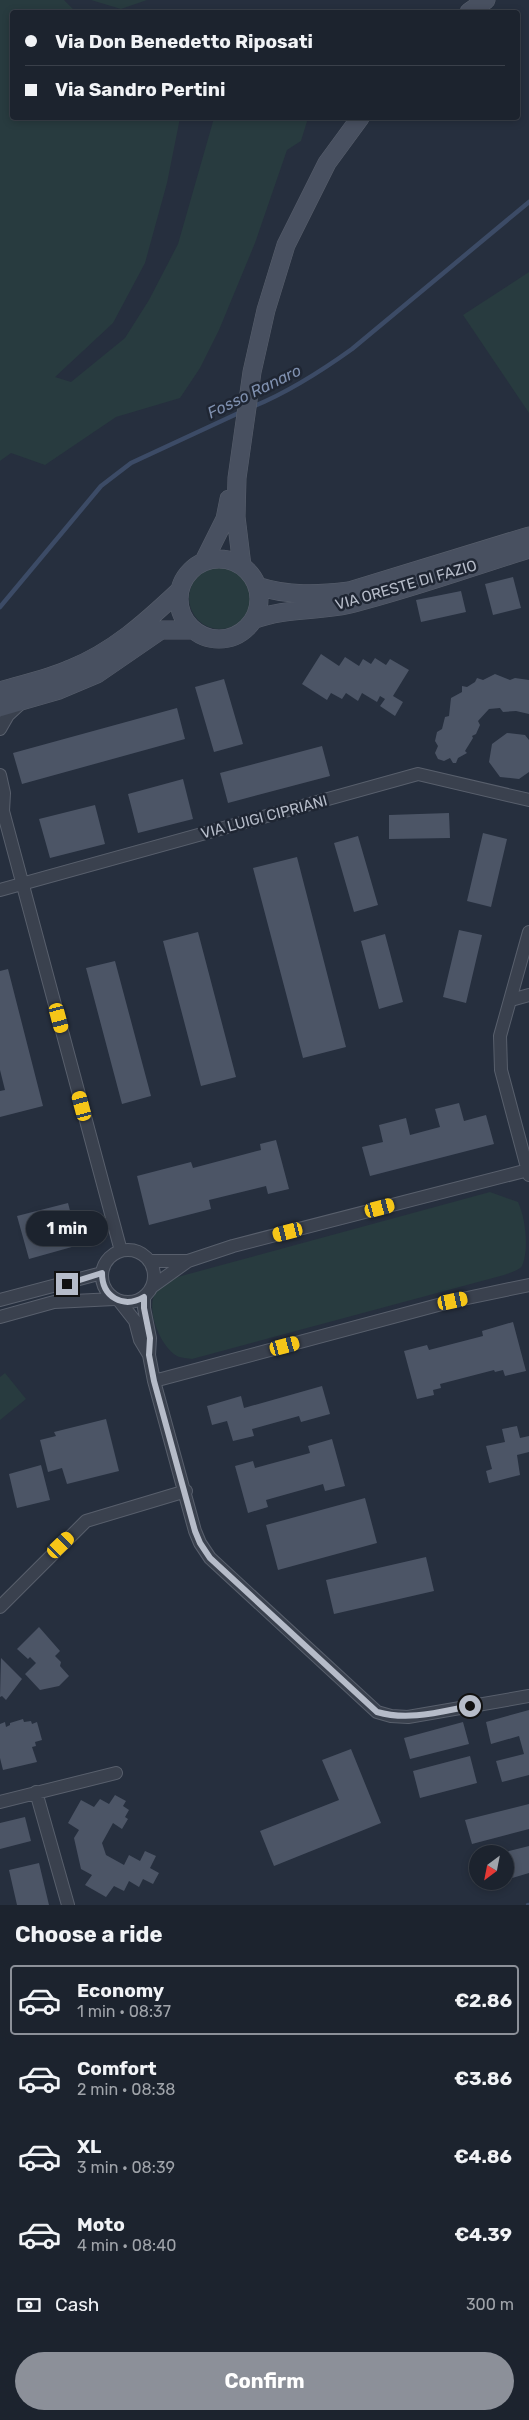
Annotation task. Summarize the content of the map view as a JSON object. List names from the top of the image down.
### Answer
{
  "streets": {
    "main road": ["VIA ORESTE DI FAZIO"],
    "street": ["VIA LUIGI CIPRIANI"]
  },
  "water": ["Fosso Ranaro"],
  "north": "bottom left",
  "page": {
    "banner": ["Via Don Benedetto Riposati", "Via Sandro Pertini"],
    "bubble": "1 min",
    "heading": "Choose a ride",
    "list": [
      {
        "name": "Economy",
        "note": "1 min · 08:37",
        "value": "€2.86"
      },
      {
        "name": "Comfort",
        "note": "2 min · 08:38",
        "value": "€3.86"
      },
      {
        "name": "XL",
        "note": "3 min · 08:39",
        "value": "€4.86"
      },
      {
        "name": "Moto",
        "note": "4 min · 08:40",
        "value": "€4.39"
      }
    ],
    "pay": ["Cash", "300 m"],
    "buttons": "Confirm"
  }
}
